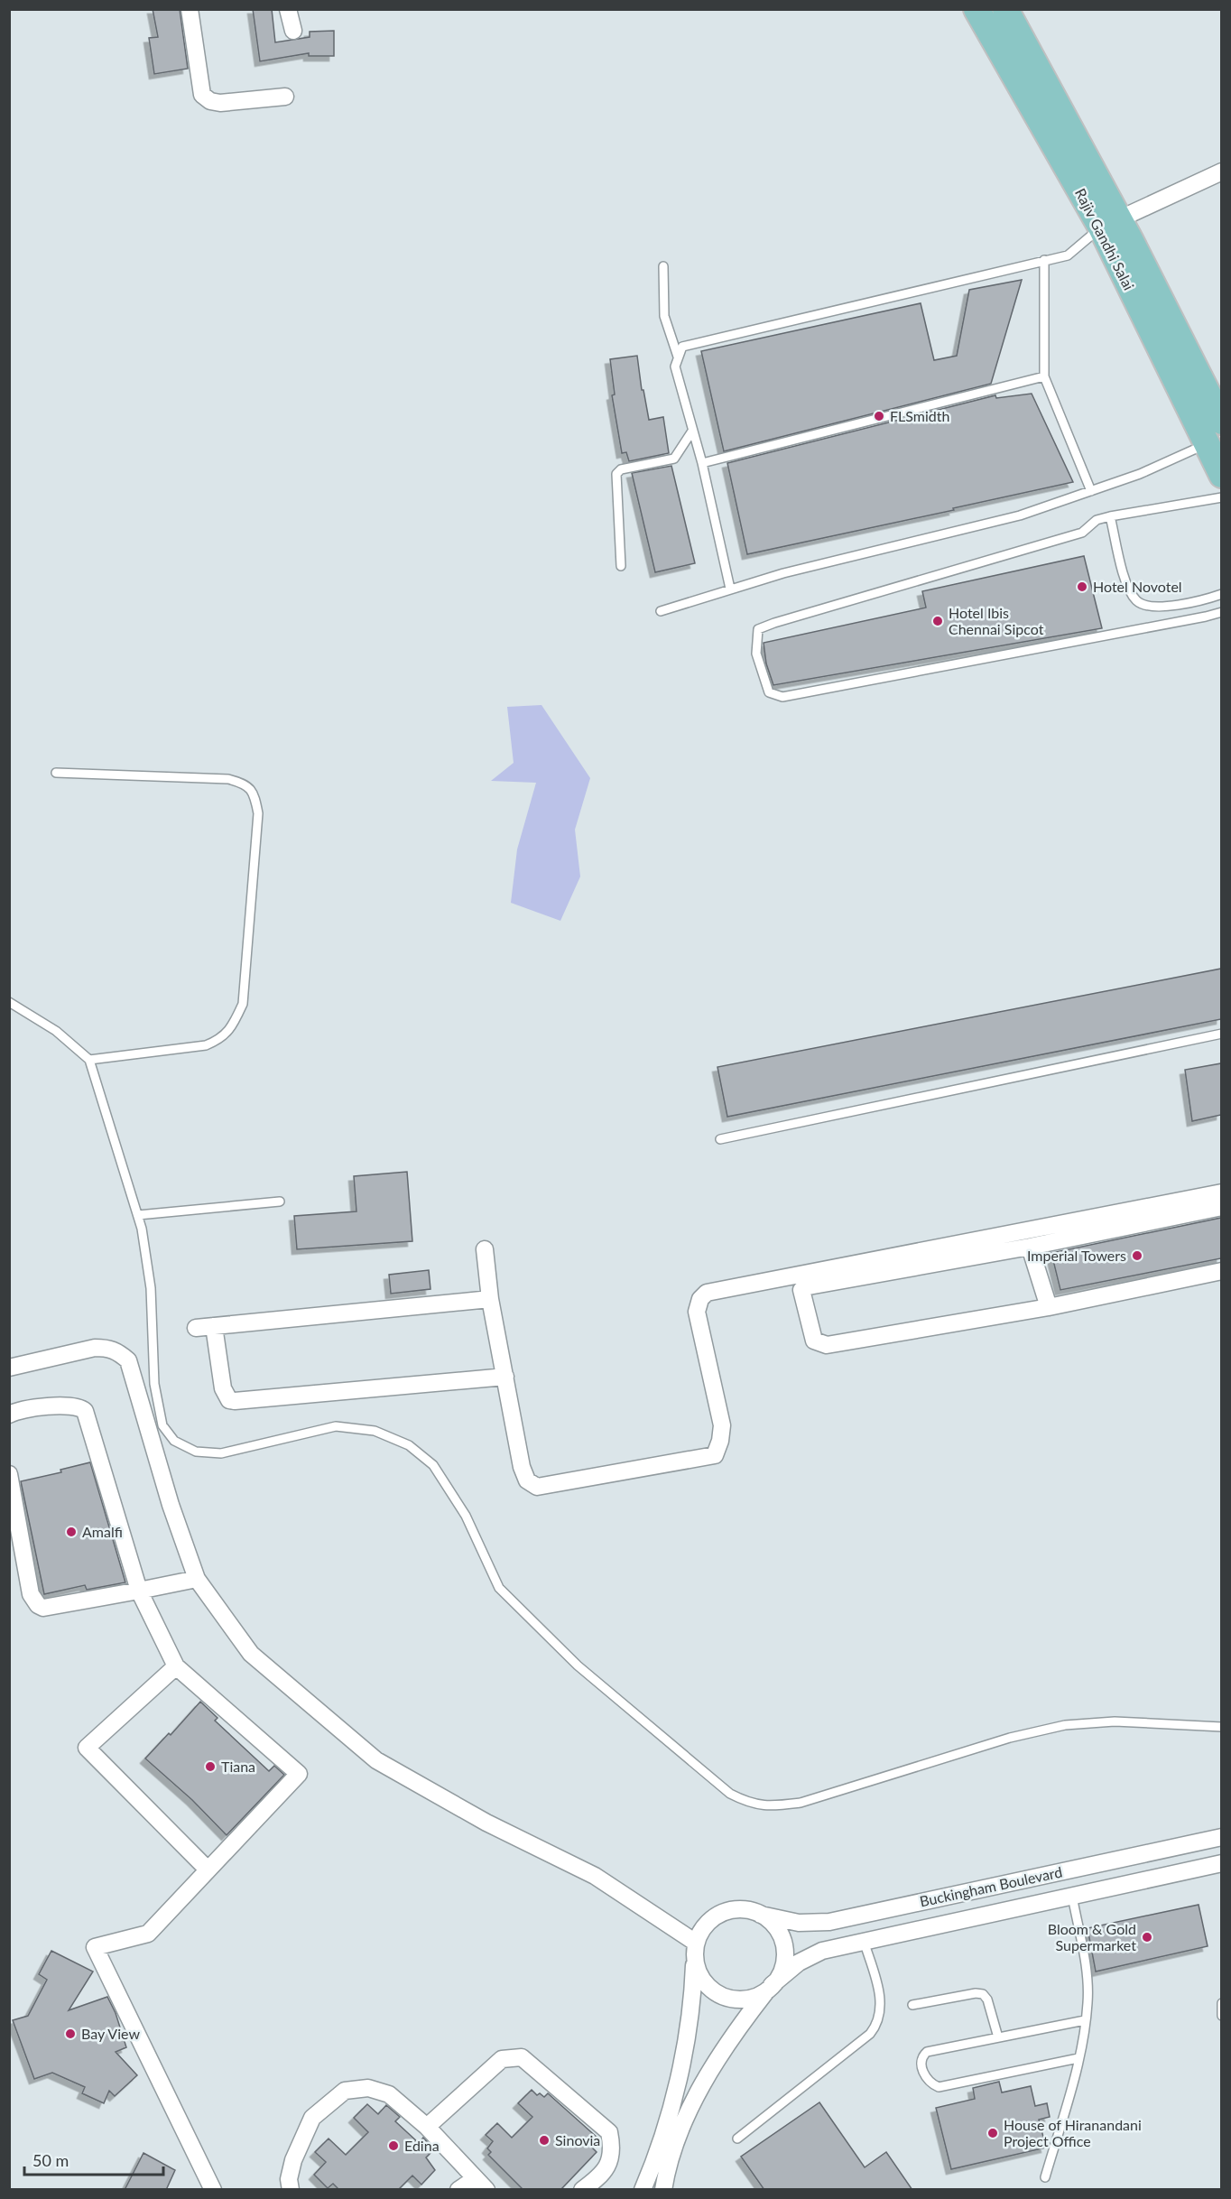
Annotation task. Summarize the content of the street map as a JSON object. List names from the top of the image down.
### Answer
{
  "streets": {
    "main road": ["Rajiv Gandhi Salai"],
    "street": ["Buckingham Boulevard"]
  },
  "places": [
    "FLSmidth",
    "Hotel Novotel",
    "Hotel Ibis Chennai Sipcot",
    "Imperial Towers",
    "Amalfi",
    "Tiana",
    "Bloom & Gold Supermarket",
    "Bay View",
    "House of Hiranandani Project Office",
    "Sinovia",
    "Edina"
  ],
  "scale_bar": "50 m"
}
